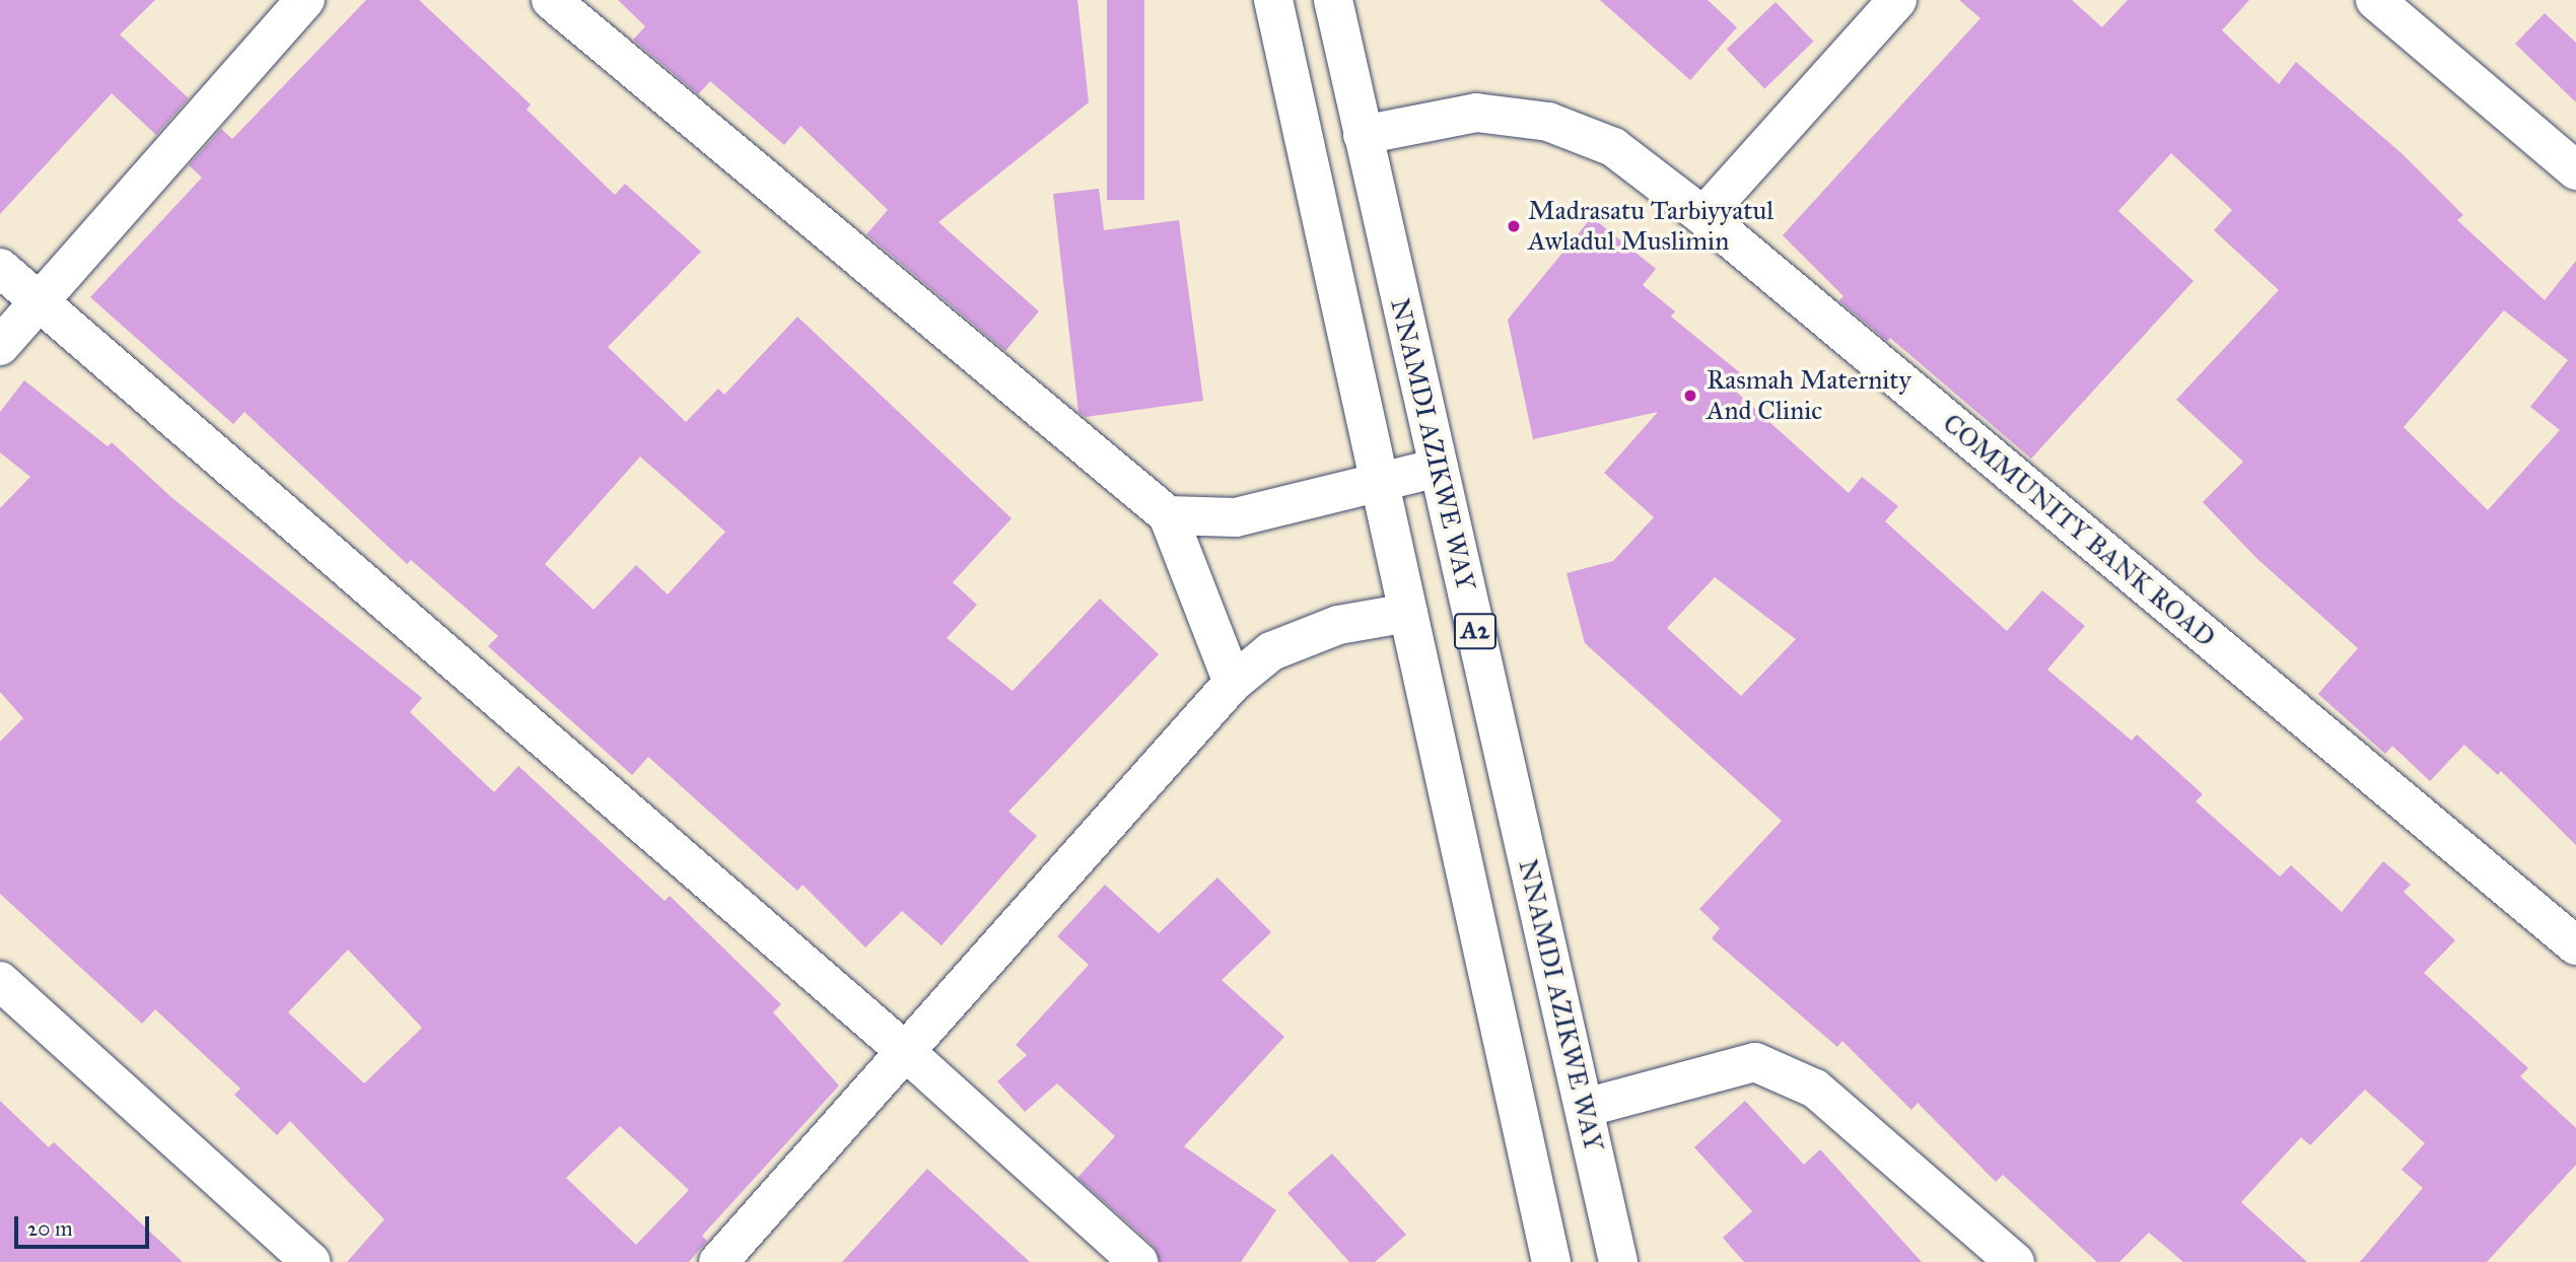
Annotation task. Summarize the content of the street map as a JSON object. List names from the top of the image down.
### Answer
{
  "streets": {
    "main road": ["NNAMDI AZIKWE WAY", "COMMUNITY BANK ROAD", "A2"]
  },
  "crossings": [
    ["NNAMDI AZIKWE WAY", "COMMUNITY BANK ROAD"]
  ],
  "places": ["Madrasatu Tarbiyyatul Awladul Muslimin", "Rasmah Maternity And Clinic"],
  "scale_bar": "20 m"
}
